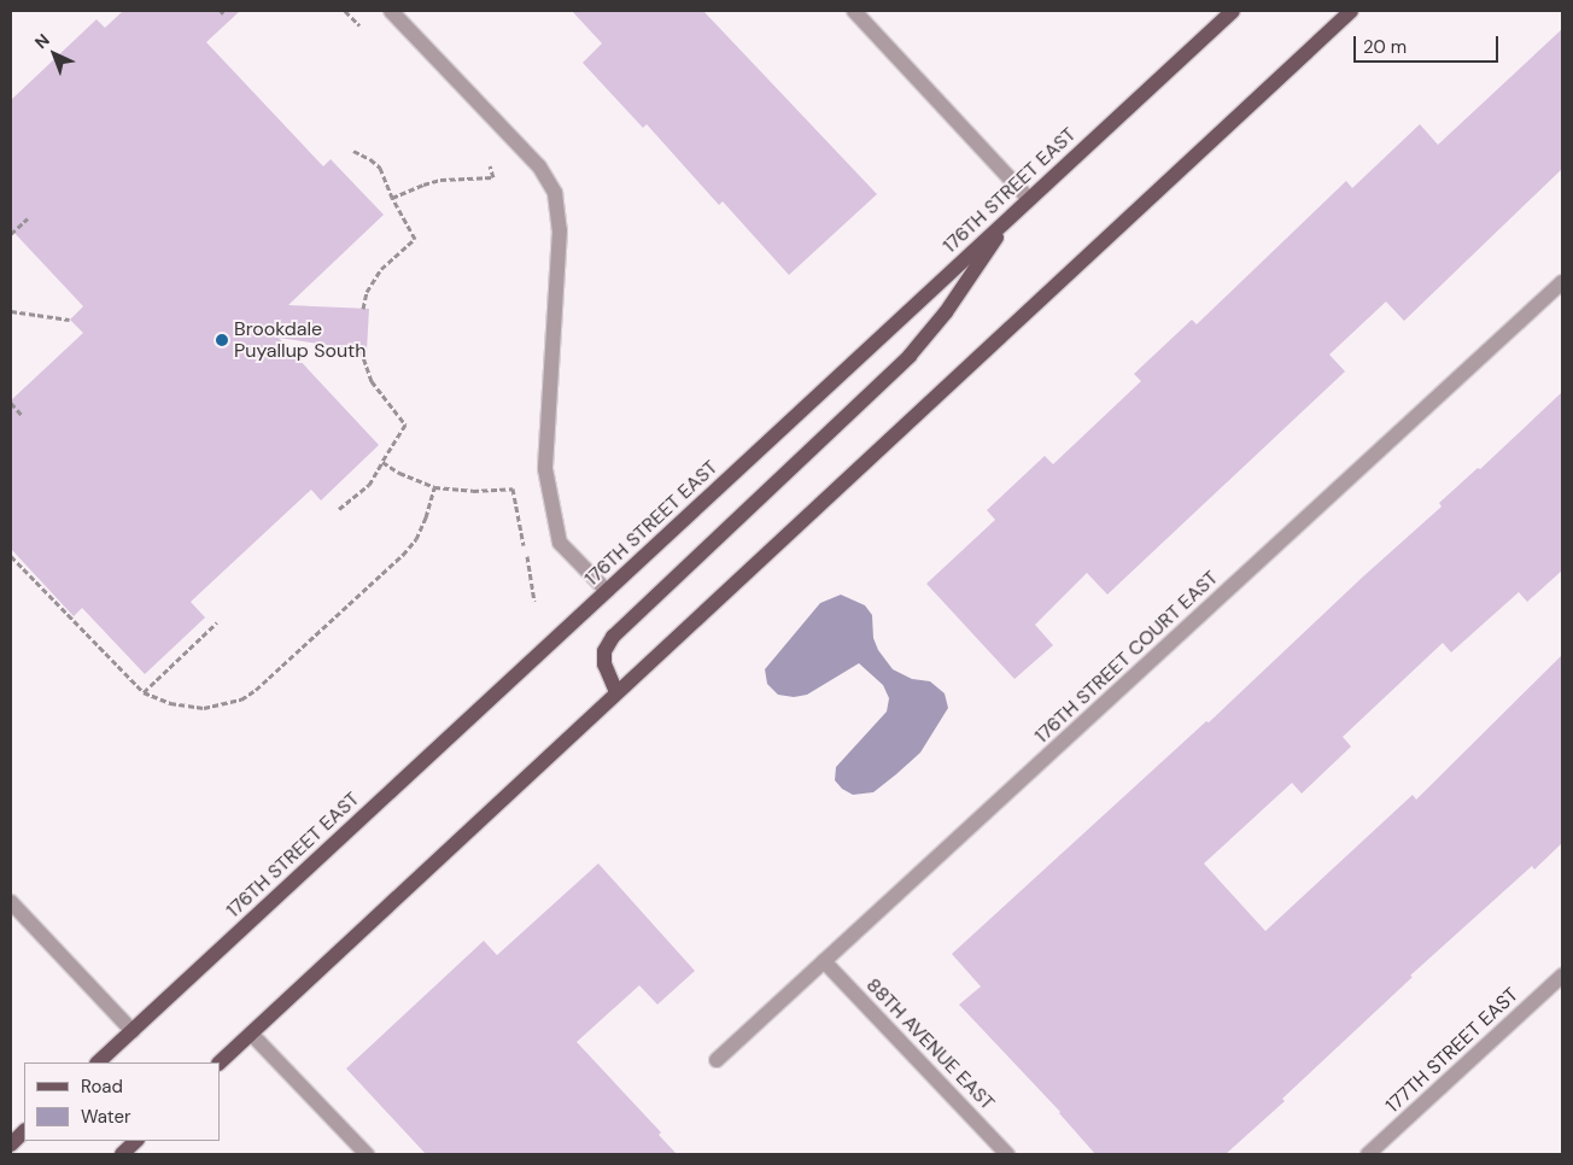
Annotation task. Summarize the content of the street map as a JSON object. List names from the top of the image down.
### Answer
{
  "streets": {
    "main road": ["176TH STREET EAST"],
    "street": ["176TH STREET COURT EAST", "88TH AVENUE EAST", "177TH STREET EAST"]
  },
  "crossings": [
    ["176TH STREET COURT EAST", "88TH AVENUE EAST"]
  ],
  "places": ["Brookdale Puyallup South"],
  "legend": ["Road", "Water"],
  "scale_bar": "20 m",
  "north": "top left"
}
